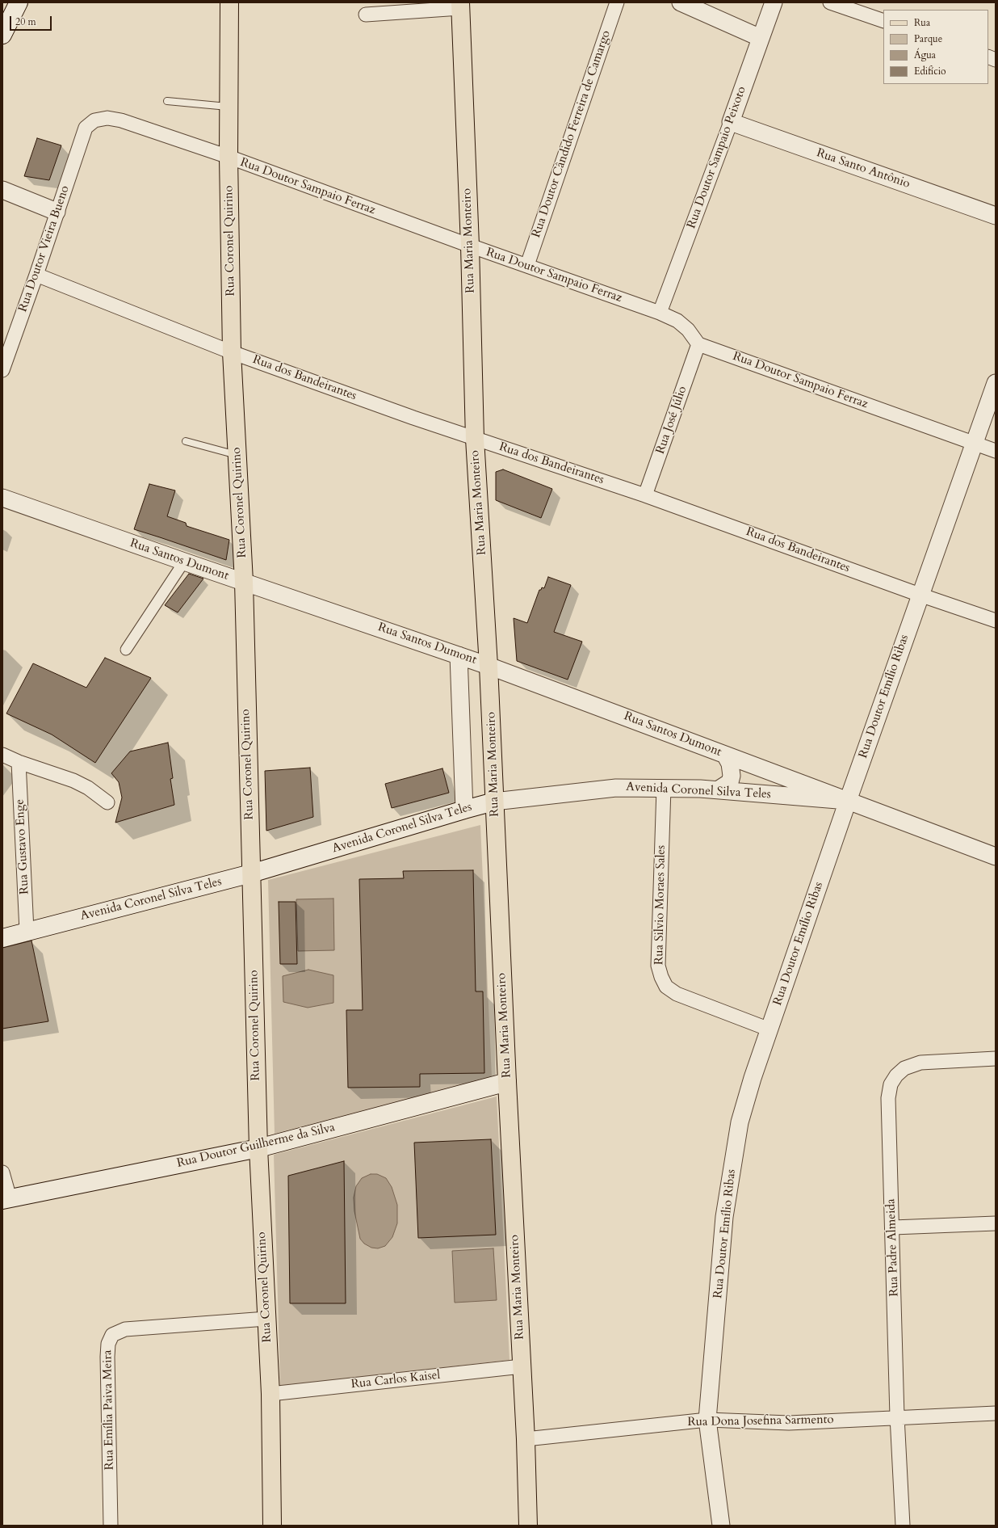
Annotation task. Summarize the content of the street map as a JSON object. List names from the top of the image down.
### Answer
{
  "streets": {
    "main road": [
      "Rua Coronel Quirino",
      "Rua Maria Monteiro",
      "Avenida Coronel Silva Teles",
      "Rua Doutor Guilherme da Silva"
    ],
    "street": [
      "Rua Doutor Cândido Ferreira de Camargo",
      "Rua Doutor Sampaio Peixoto",
      "Rua Santo Antônio",
      "Rua Doutor Sampaio Ferraz",
      "Rua Doutor Vieira Bueno",
      "Rua dos Bandeirantes",
      "Rua José Júlio",
      "Rua Santos Dumont",
      "Rua Doutor Emílio Ribas",
      "Rua Gustavo Enge",
      "Rua Silvio Moraes Sales",
      "Rua Padre Almeida",
      "Rua Carlos Kaisel",
      "Rua Emília Paiva Meira",
      "Rua Dona Josefina Sarmento"
    ]
  },
  "crossings": [
    ["Rua Doutor Cândido Ferreira de Camargo", "Rua Doutor Sampaio Ferraz"],
    ["Rua Doutor Sampaio Peixoto", "Rua Santo Antônio"],
    ["Rua Doutor Sampaio Peixoto", "Rua Doutor Sampaio Ferraz"],
    ["Rua Doutor Sampaio Ferraz", "Rua Coronel Quirino"],
    ["Rua Doutor Sampaio Ferraz", "Rua Maria Monteiro"],
    ["Rua Doutor Sampaio Ferraz", "Rua Doutor Vieira Bueno"],
    ["Rua Doutor Sampaio Ferraz", "Rua José Júlio"],
    ["Rua Doutor Sampaio Ferraz", "Rua Doutor Emílio Ribas"],
    ["Rua Coronel Quirino", "Rua dos Bandeirantes"],
    ["Rua Coronel Quirino", "Rua Santos Dumont"],
    ["Rua Coronel Quirino", "Avenida Coronel Silva Teles"],
    ["Rua Coronel Quirino", "Rua Doutor Guilherme da Silva"],
    ["Rua Coronel Quirino", "Rua Carlos Kaisel"],
    ["Rua Coronel Quirino", "Rua Emília Paiva Meira"],
    ["Rua Maria Monteiro", "Rua dos Bandeirantes"],
    ["Rua Maria Monteiro", "Rua Santos Dumont"],
    ["Rua Maria Monteiro", "Avenida Coronel Silva Teles"],
    ["Rua Maria Monteiro", "Rua Doutor Guilherme da Silva"],
    ["Rua Maria Monteiro", "Rua Carlos Kaisel"],
    ["Rua Maria Monteiro", "Rua Dona Josefina Sarmento"],
    ["Rua Doutor Vieira Bueno", "Rua dos Bandeirantes"],
    ["Rua dos Bandeirantes", "Rua José Júlio"],
    ["Rua dos Bandeirantes", "Rua Doutor Emílio Ribas"],
    ["Rua Santos Dumont", "Rua Doutor Emílio Ribas"],
    ["Rua Santos Dumont", "Avenida Coronel Silva Teles"],
    ["Rua Doutor Emílio Ribas", "Avenida Coronel Silva Teles"],
    ["Rua Doutor Emílio Ribas", "Rua Silvio Moraes Sales"],
    ["Rua Doutor Emílio Ribas", "Rua Dona Josefina Sarmento"],
    ["Avenida Coronel Silva Teles", "Rua Gustavo Enge"],
    ["Avenida Coronel Silva Teles", "Rua Silvio Moraes Sales"],
    ["Rua Padre Almeida", "Rua Dona Josefina Sarmento"]
  ],
  "legend": [
    "Rua",
    "Parque",
    "Água",
    "Edifício"
  ],
  "scale_bar": "20 m"
}
